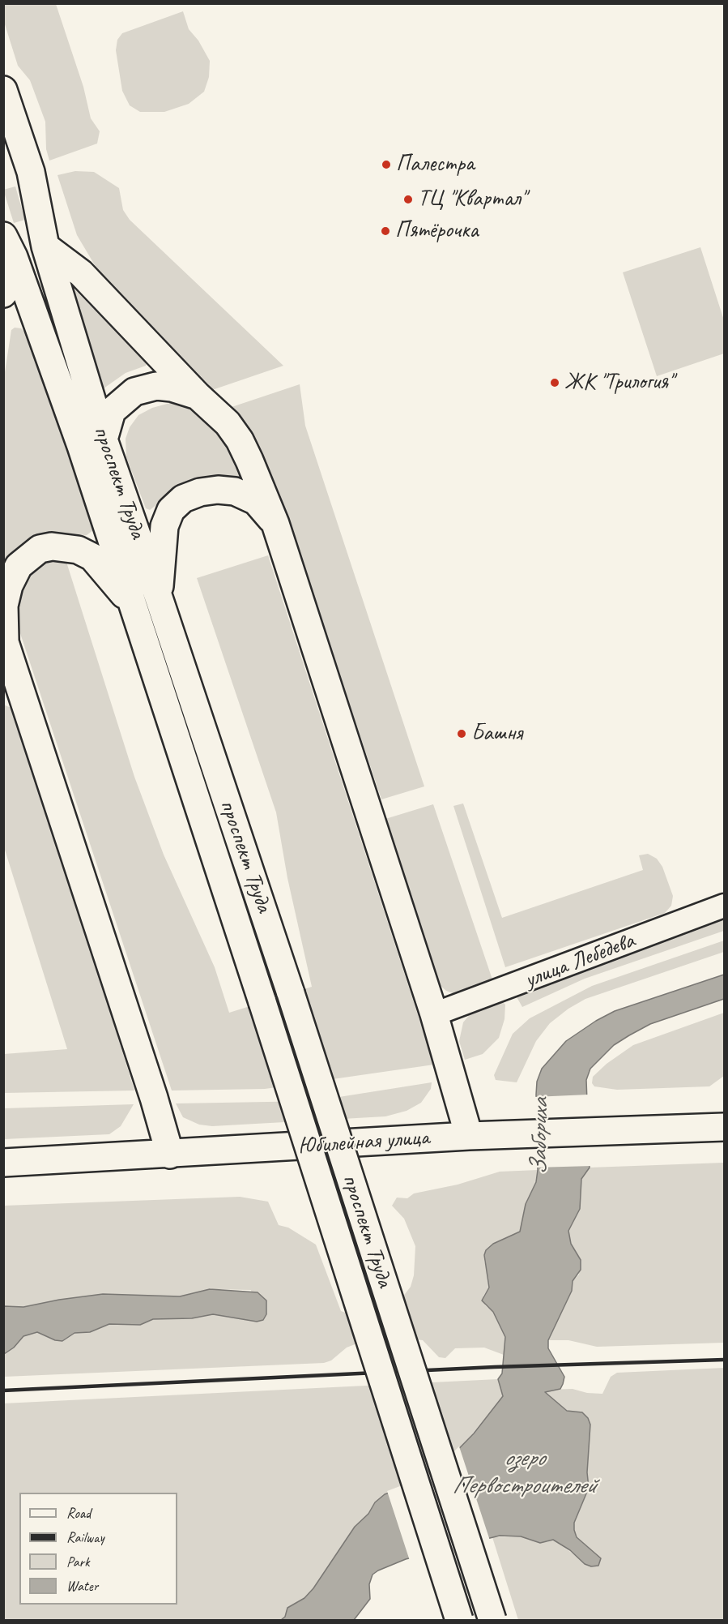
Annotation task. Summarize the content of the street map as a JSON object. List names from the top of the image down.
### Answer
{
  "streets": {
    "main road": ["проспект Труда", "Юбилейная улица"],
    "street": ["улица Лебедева"]
  },
  "water": ["Забориха", "озеро Первостроителей"],
  "places": [
    "Палестра",
    "ТЦ \"Квартал\"",
    "Пятёрочка",
    "ЖК \"Трилогия\"",
    "Башня"
  ],
  "legend": [
    "Road",
    "Railway",
    "Park",
    "Water"
  ]
}
